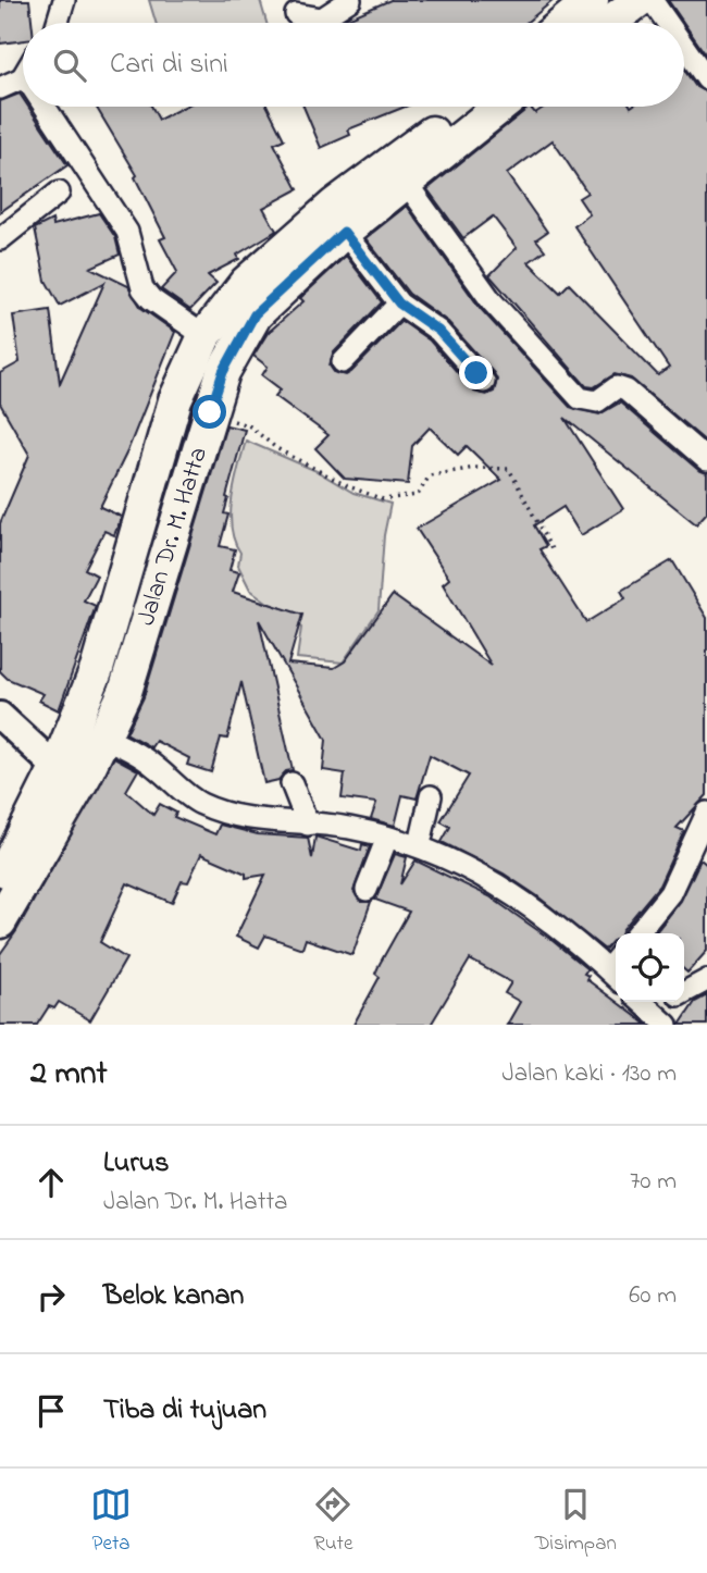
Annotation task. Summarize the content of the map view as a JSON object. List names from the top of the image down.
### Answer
{
  "streets": {
    "main road": ["Jalan Dr. M. Hatta"]
  },
  "page": {
    "search": "Cari di sini",
    "heading": ["2 mnt", "Jalan kaki · 130 m"],
    "list": [
      ["Lurus", "Jalan Dr. M. Hatta", "70 m"],
      ["Belok kanan", "60 m"],
      "Tiba di tujuan"
    ],
    "nav": ["Peta", "Rute", "Disimpan"]
  }
}
